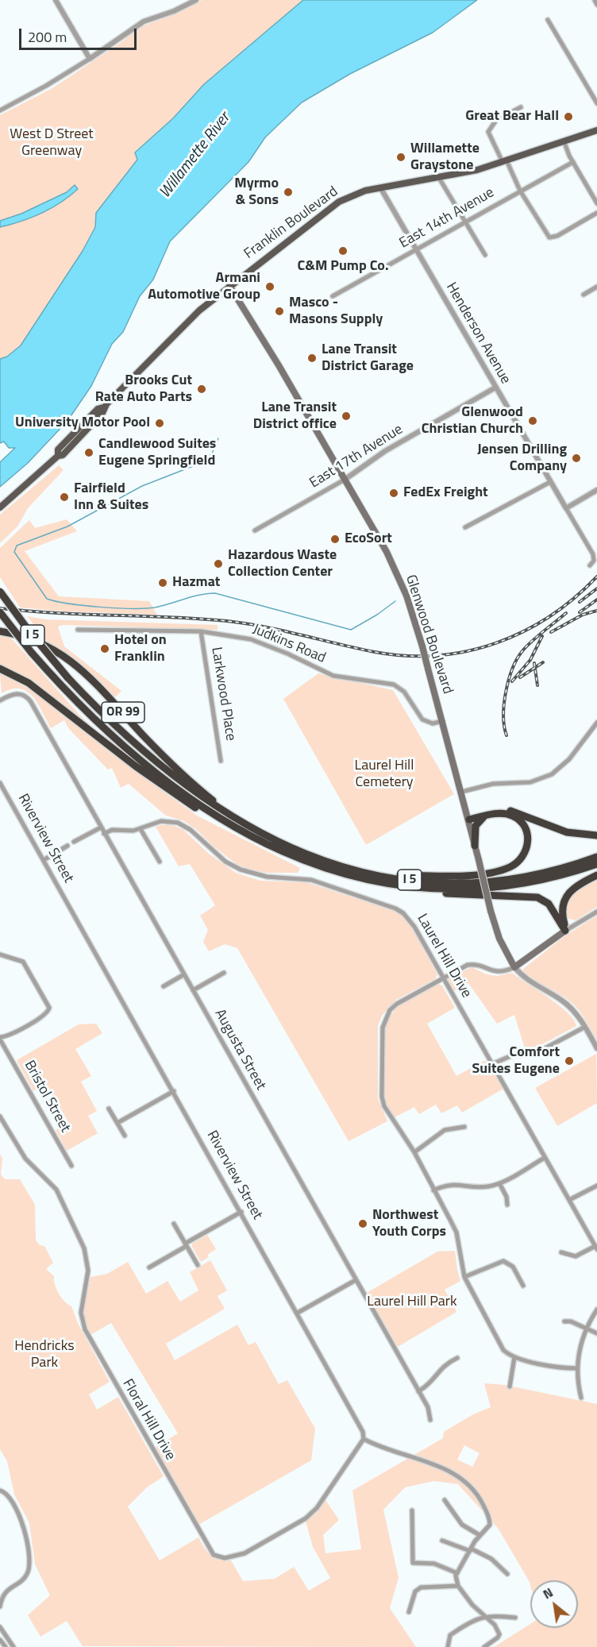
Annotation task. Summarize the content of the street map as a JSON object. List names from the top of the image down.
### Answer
{
  "streets": {
    "highway": ["I 5", "OR 99"],
    "main road": ["Franklin Boulevard", "Glenwood Boulevard"],
    "street": [
      "East 14th Avenue",
      "Henderson Avenue",
      "East 17th Avenue",
      "Judkins Road",
      "Larkwood Place",
      "Riverview Street",
      "Laurel Hill Drive",
      "Augusta Street",
      "Bristol Street",
      "Floral Hill Drive"
    ]
  },
  "crossings": [
    ["East 14th Avenue", "Henderson Avenue"],
    ["Franklin Boulevard", "Henderson Avenue"],
    ["Franklin Boulevard", "Glenwood Boulevard"],
    ["Henderson Avenue", "East 17th Avenue"],
    ["East 17th Avenue", "Glenwood Boulevard"],
    ["Glenwood Boulevard", "Judkins Road"],
    ["I 5", "OR 99"],
    ["Judkins Road", "Larkwood Place"],
    ["Riverview Street", "Floral Hill Drive"],
    ["Laurel Hill Drive", "Augusta Street"]
  ],
  "water": ["Willamette River"],
  "parks": [
    "West D Street Greenway",
    "Laurel Hill Cemetery",
    "Laurel Hill Park",
    "Hendricks Park"
  ],
  "places": [
    "Great Bear Hall",
    "Willamette Graystone",
    "Myrmo & Sons",
    "C&M Pump Co.",
    "Armani Automotive Group",
    "Masco - Masons Supply",
    "Lane Transit District Garage",
    "Brooks Cut Rate Auto Parts",
    "Lane Transit District office",
    "Glenwood Christian Church",
    "University Motor Pool",
    "Candlewood Suites Eugene Springfield",
    "Jensen Drilling Company",
    "FedEx Freight",
    "Fairfield Inn & Suites",
    "EcoSort",
    "Hazardous Waste Collection Center",
    "Hazmat",
    "Hotel on Franklin",
    "Comfort Suites Eugene",
    "Northwest Youth Corps"
  ],
  "scale_bar": "200 m",
  "north": "top left"
}
